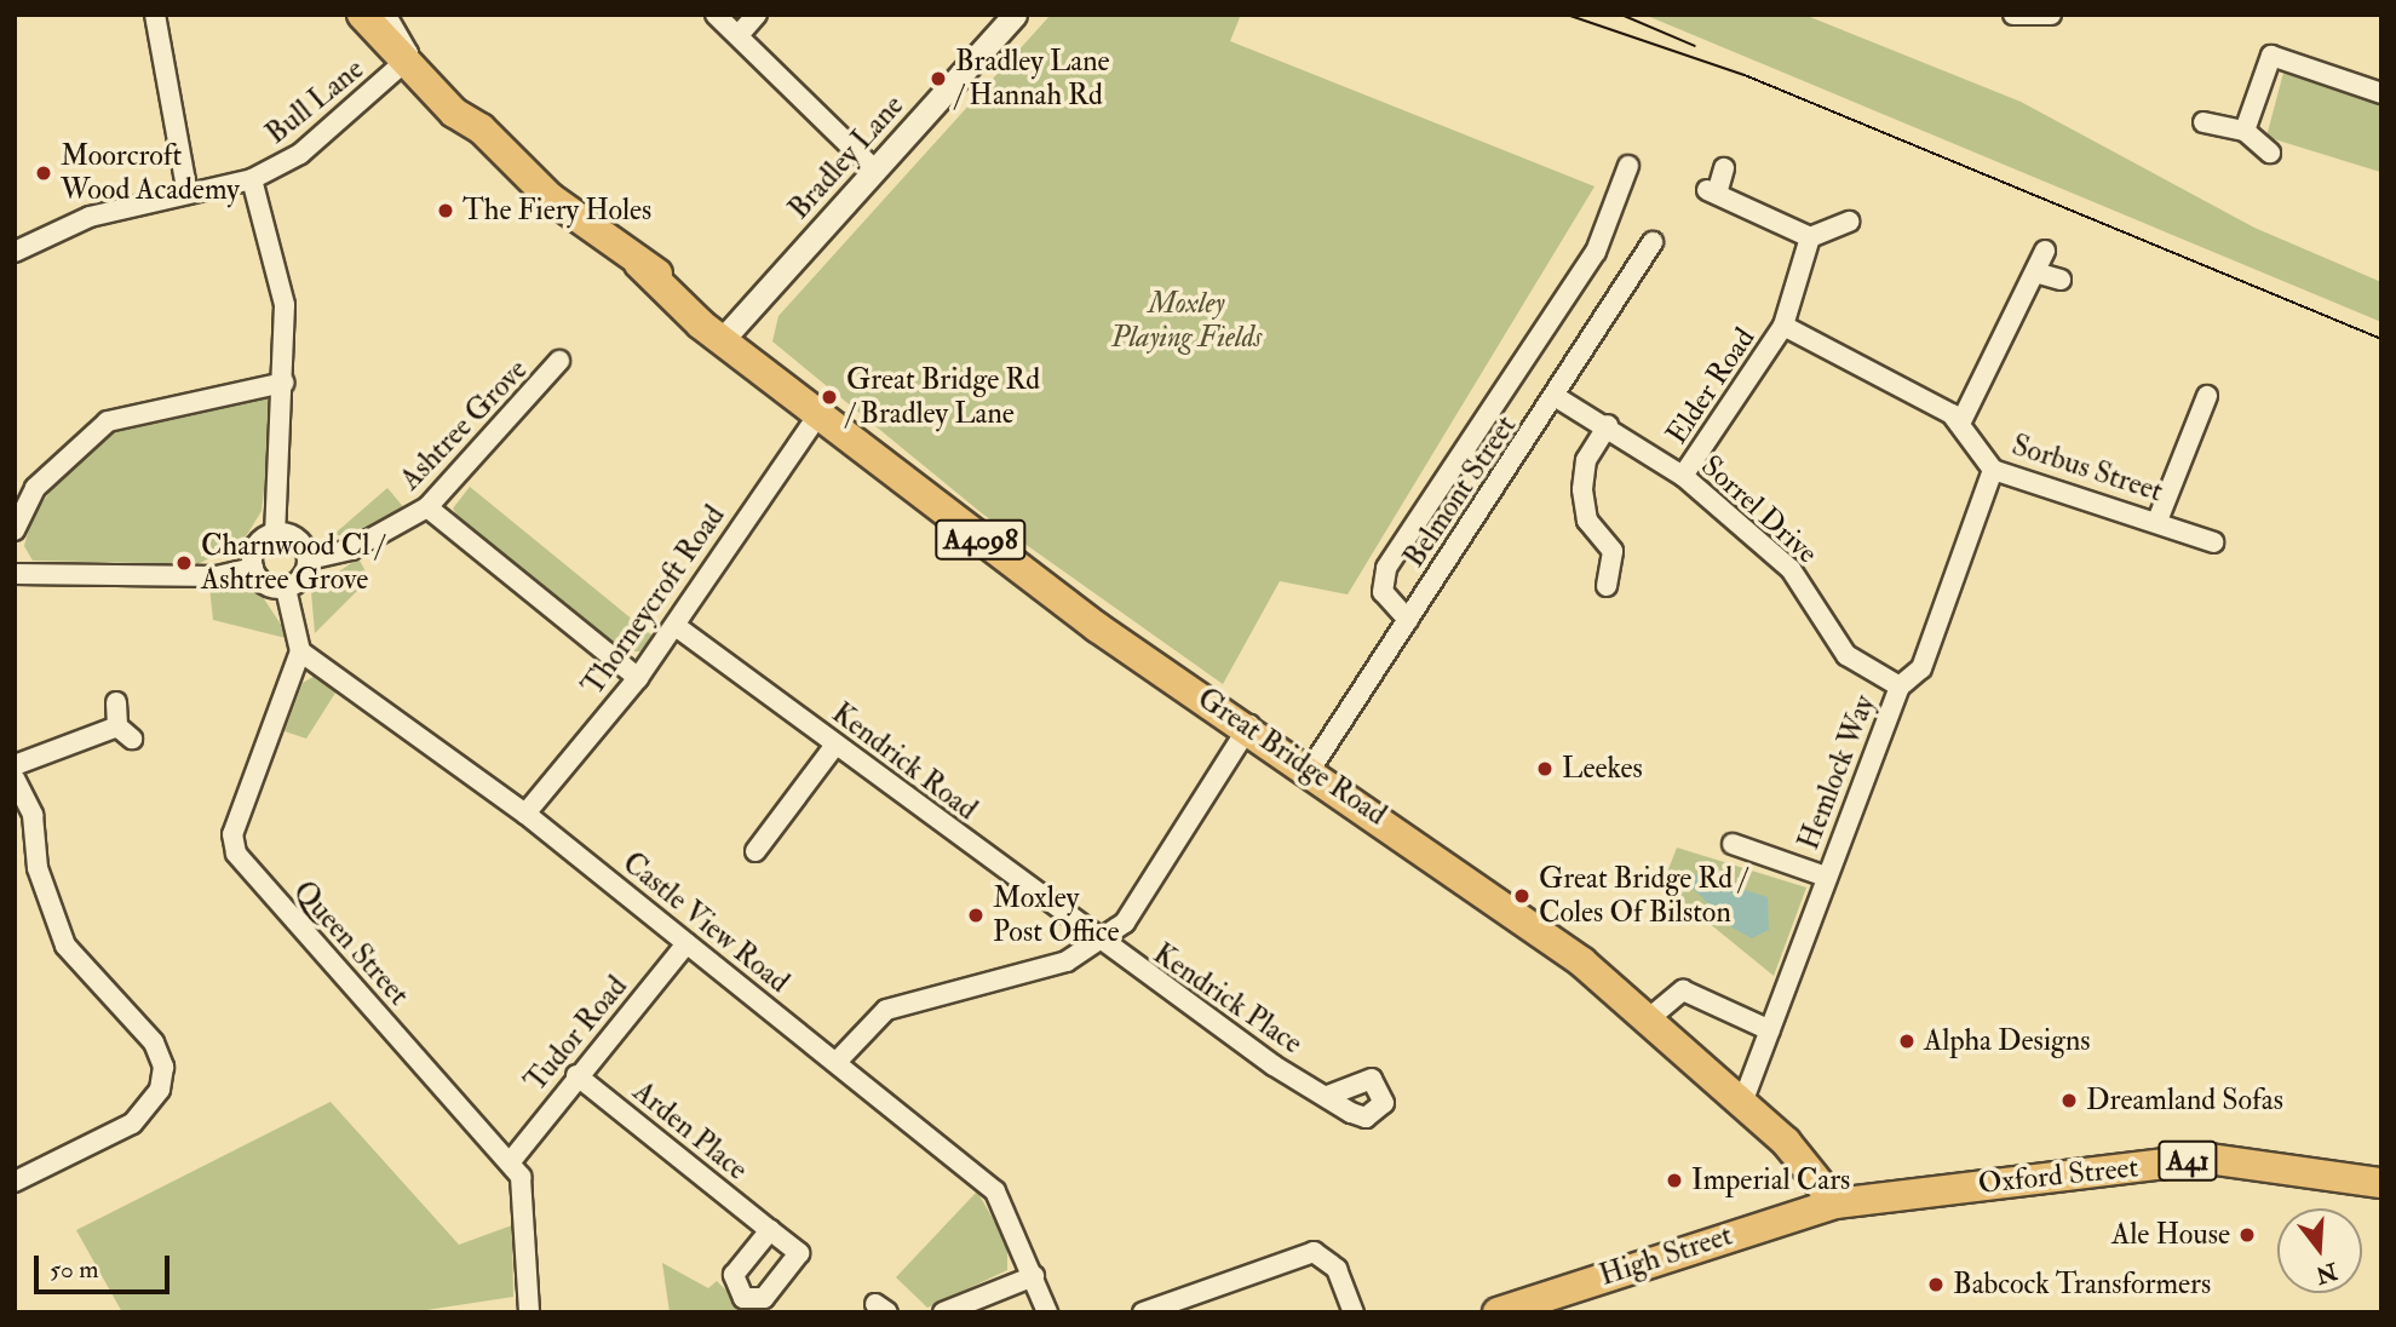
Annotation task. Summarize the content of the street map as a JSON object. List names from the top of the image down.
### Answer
{
  "streets": {
    "main road": [
      "A4098",
      "Great Bridge Road",
      "A41",
      "Oxford Street",
      "High Street"
    ],
    "street": [
      "Bull Lane",
      "Bradley Lane",
      "Elder Road",
      "Ashtree Grove",
      "Sorbus Street",
      "Belmont Street",
      "Sorrel Drive",
      "Thorneycroft Road",
      "Kendrick Road",
      "Hemlock Way",
      "Castle View Road",
      "Queen Street",
      "Kendrick Place",
      "Tudor Road",
      "Arden Place"
    ]
  },
  "crossings": [
    ["Bull Lane", "Great Bridge Road"],
    ["Bradley Lane", "Great Bridge Road"],
    ["Elder Road", "Sorbus Street"],
    ["Elder Road", "Sorrel Drive"],
    ["Sorbus Street", "Hemlock Way"],
    ["Belmont Street", "Sorrel Drive"],
    ["Belmont Street", "Great Bridge Road"],
    ["Sorrel Drive", "Hemlock Way"],
    ["Thorneycroft Road", "Great Bridge Road"],
    ["Thorneycroft Road", "Kendrick Road"],
    ["Thorneycroft Road", "Castle View Road"],
    ["Great Bridge Road", "Hemlock Way"],
    ["Great Bridge Road", "Oxford Street"],
    ["Great Bridge Road", "High Street"],
    ["Kendrick Road", "Kendrick Place"],
    ["Castle View Road", "Queen Street"],
    ["Castle View Road", "Tudor Road"],
    ["Queen Street", "Tudor Road"],
    ["Tudor Road", "Arden Place"],
    ["Oxford Street", "High Street"]
  ],
  "parks": ["Moxley Playing Fields"],
  "places": [
    "Bradley Lane / Hannah Rd",
    "Moorcroft Wood Academy",
    "The Fiery Holes",
    "Great Bridge Rd / Bradley Lane",
    "Charnwood Cl / Ashtree Grove",
    "Leekes",
    "Great Bridge Rd / Coles Of Bilston",
    "Moxley Post Office",
    "Alpha Designs",
    "Dreamland Sofas",
    "Imperial Cars",
    "Ale House",
    "Babcock Transformers"
  ],
  "scale_bar": "50 m",
  "north": "bottom"
}
